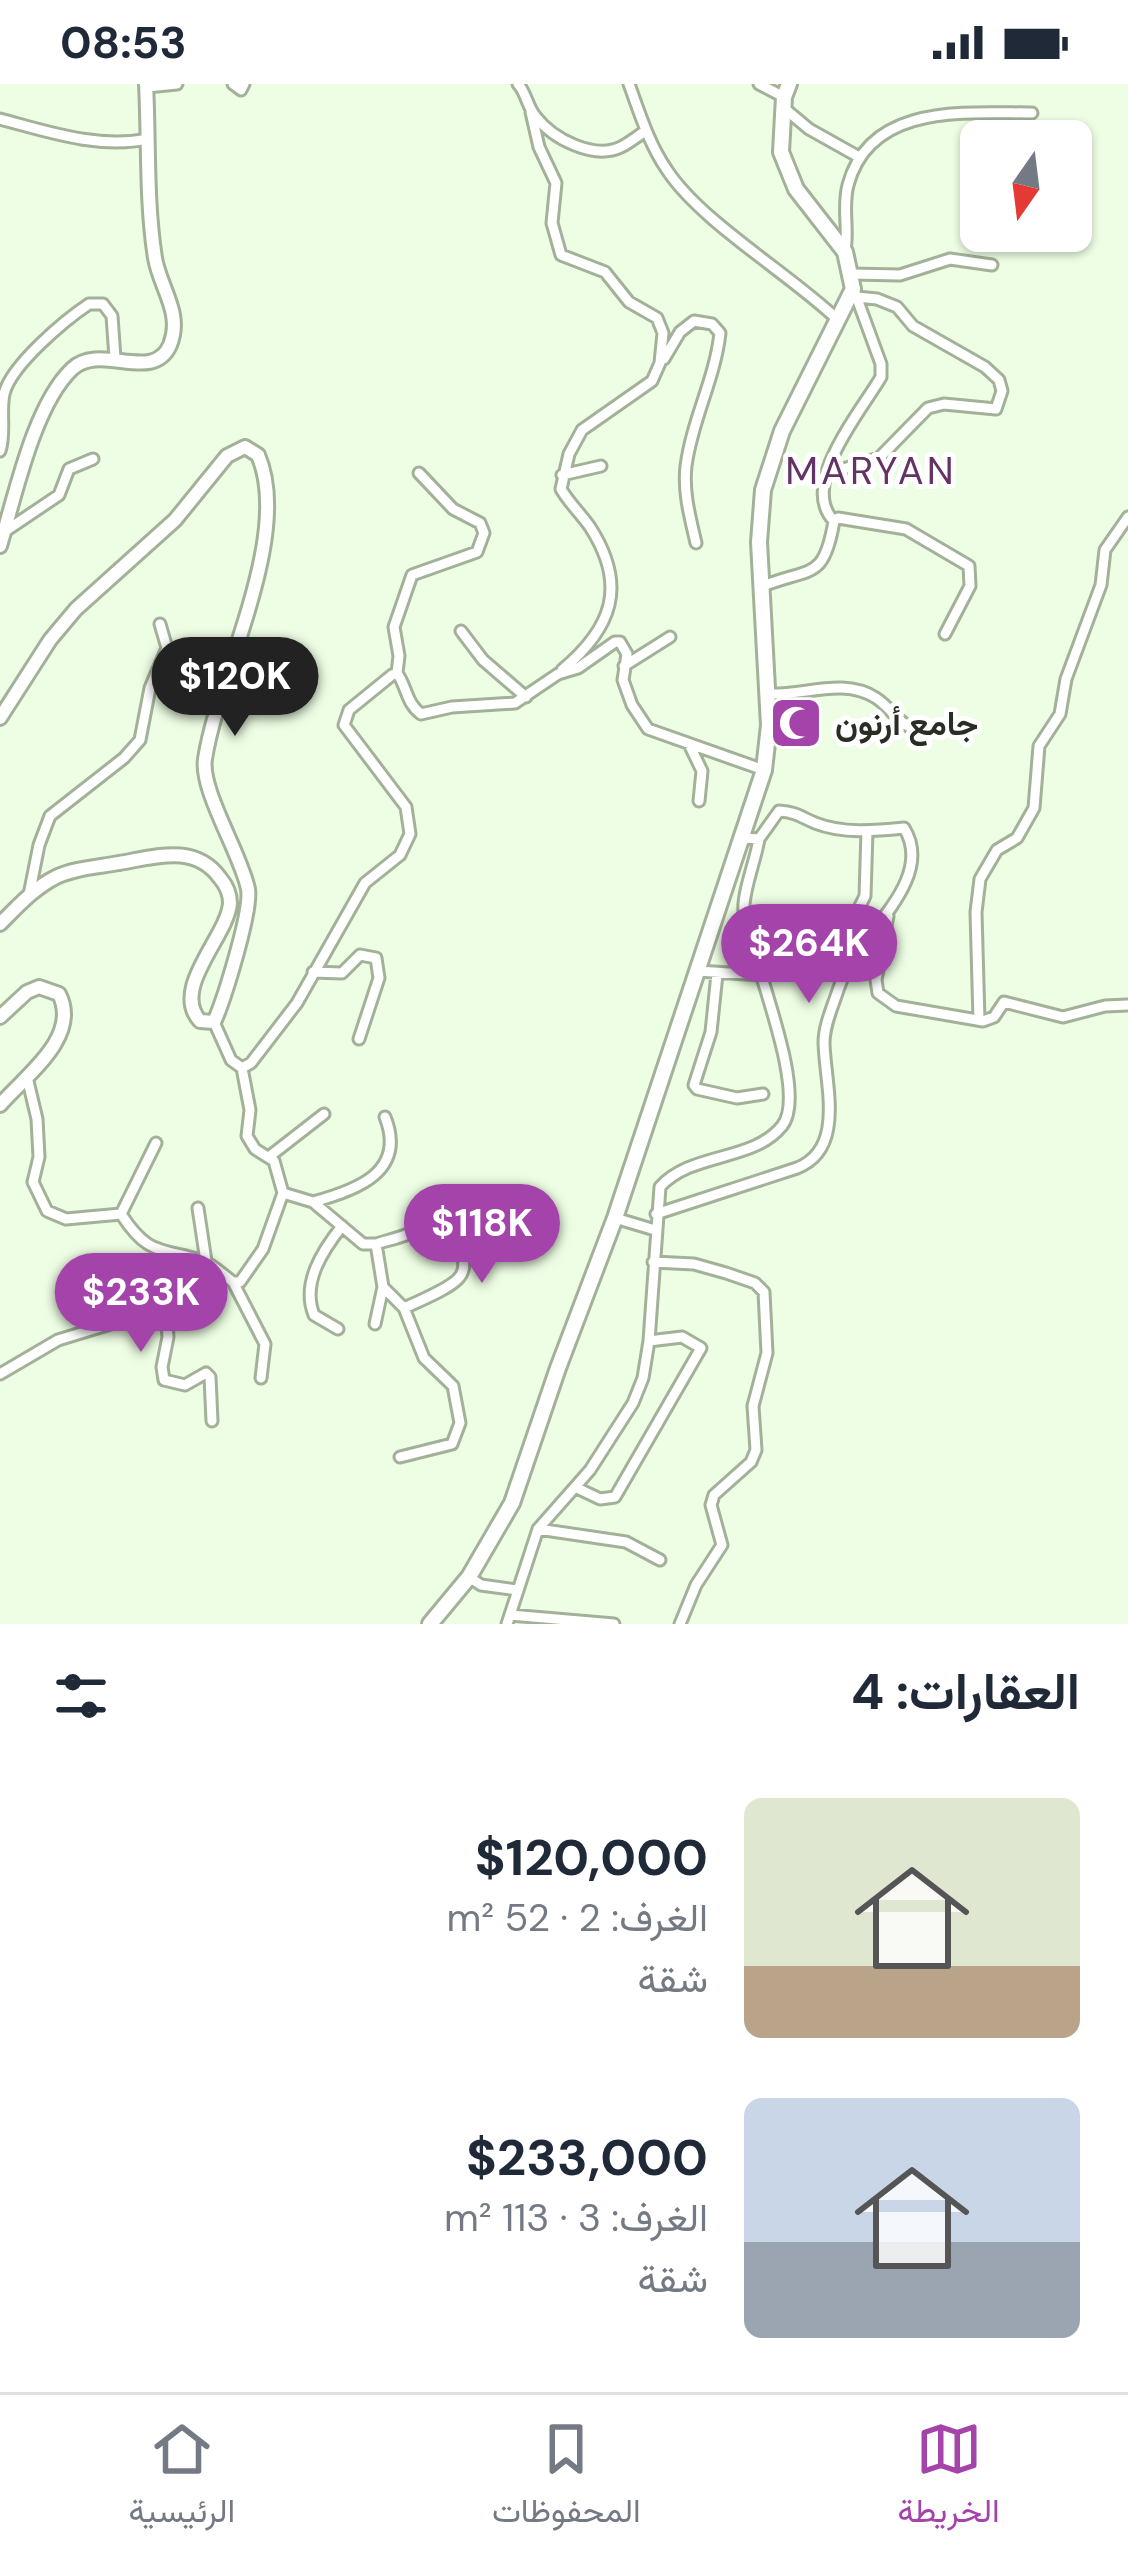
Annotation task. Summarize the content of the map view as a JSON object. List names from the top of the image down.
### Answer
{
  "districts": ["MARYAN"],
  "places": {
    "mosque": ["جامع أرنون"]
  },
  "north": "bottom",
  "page": {
    "status": "08:53",
    "price": [
      "$120K",
      "$264K",
      "$118K",
      "$233K"
    ],
    "heading": "العقارات: 4",
    "list": [
      {
        "name": "$120,000",
        "note": "الغرف: 2 · 52 m² · شقة"
      },
      {
        "name": "$233,000",
        "note": "الغرف: 3 · 113 m² · شقة"
      }
    ],
    "tabs": ["الخريطة", "المحفوظات", "الرئيسية"]
  }
}
